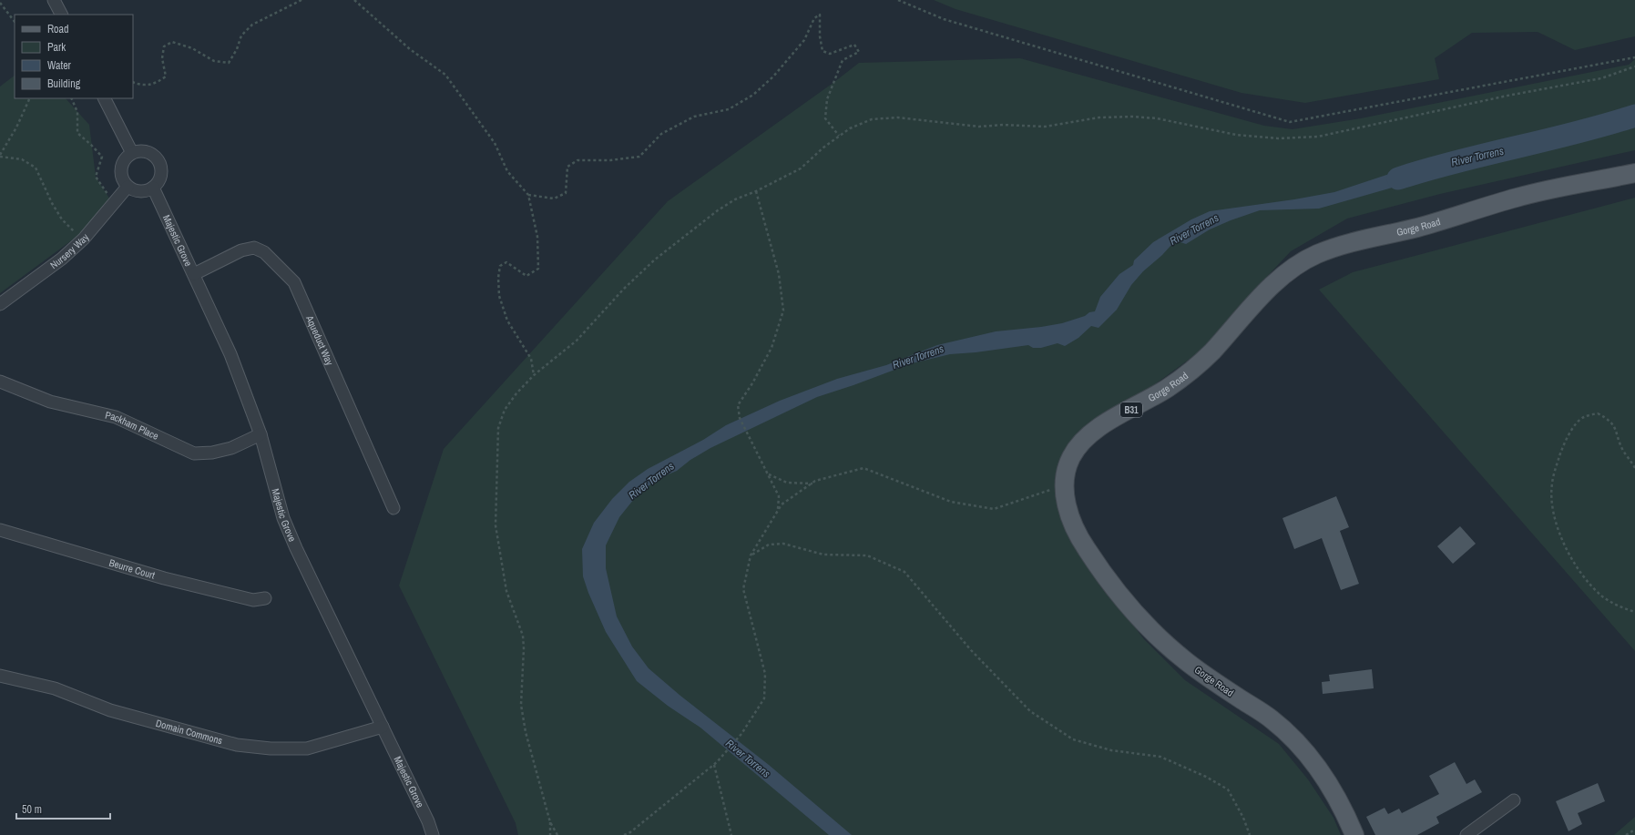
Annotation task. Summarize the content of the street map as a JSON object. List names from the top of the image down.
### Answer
{
  "streets": {
    "main road": ["Gorge Road", "B31"],
    "street": [
      "Majestic Grove",
      "Nursery Way",
      "Aqueduct Way",
      "Packham Place",
      "Beurre Court",
      "Domain Commons"
    ]
  },
  "crossings": [
    ["Majestic Grove", "Nursery Way"],
    ["Majestic Grove", "Aqueduct Way"],
    ["Majestic Grove", "Packham Place"],
    ["Majestic Grove", "Domain Commons"]
  ],
  "water": ["River Torrens"],
  "legend": [
    "Road",
    "Park",
    "Water",
    "Building"
  ],
  "scale_bar": "50 m"
}
